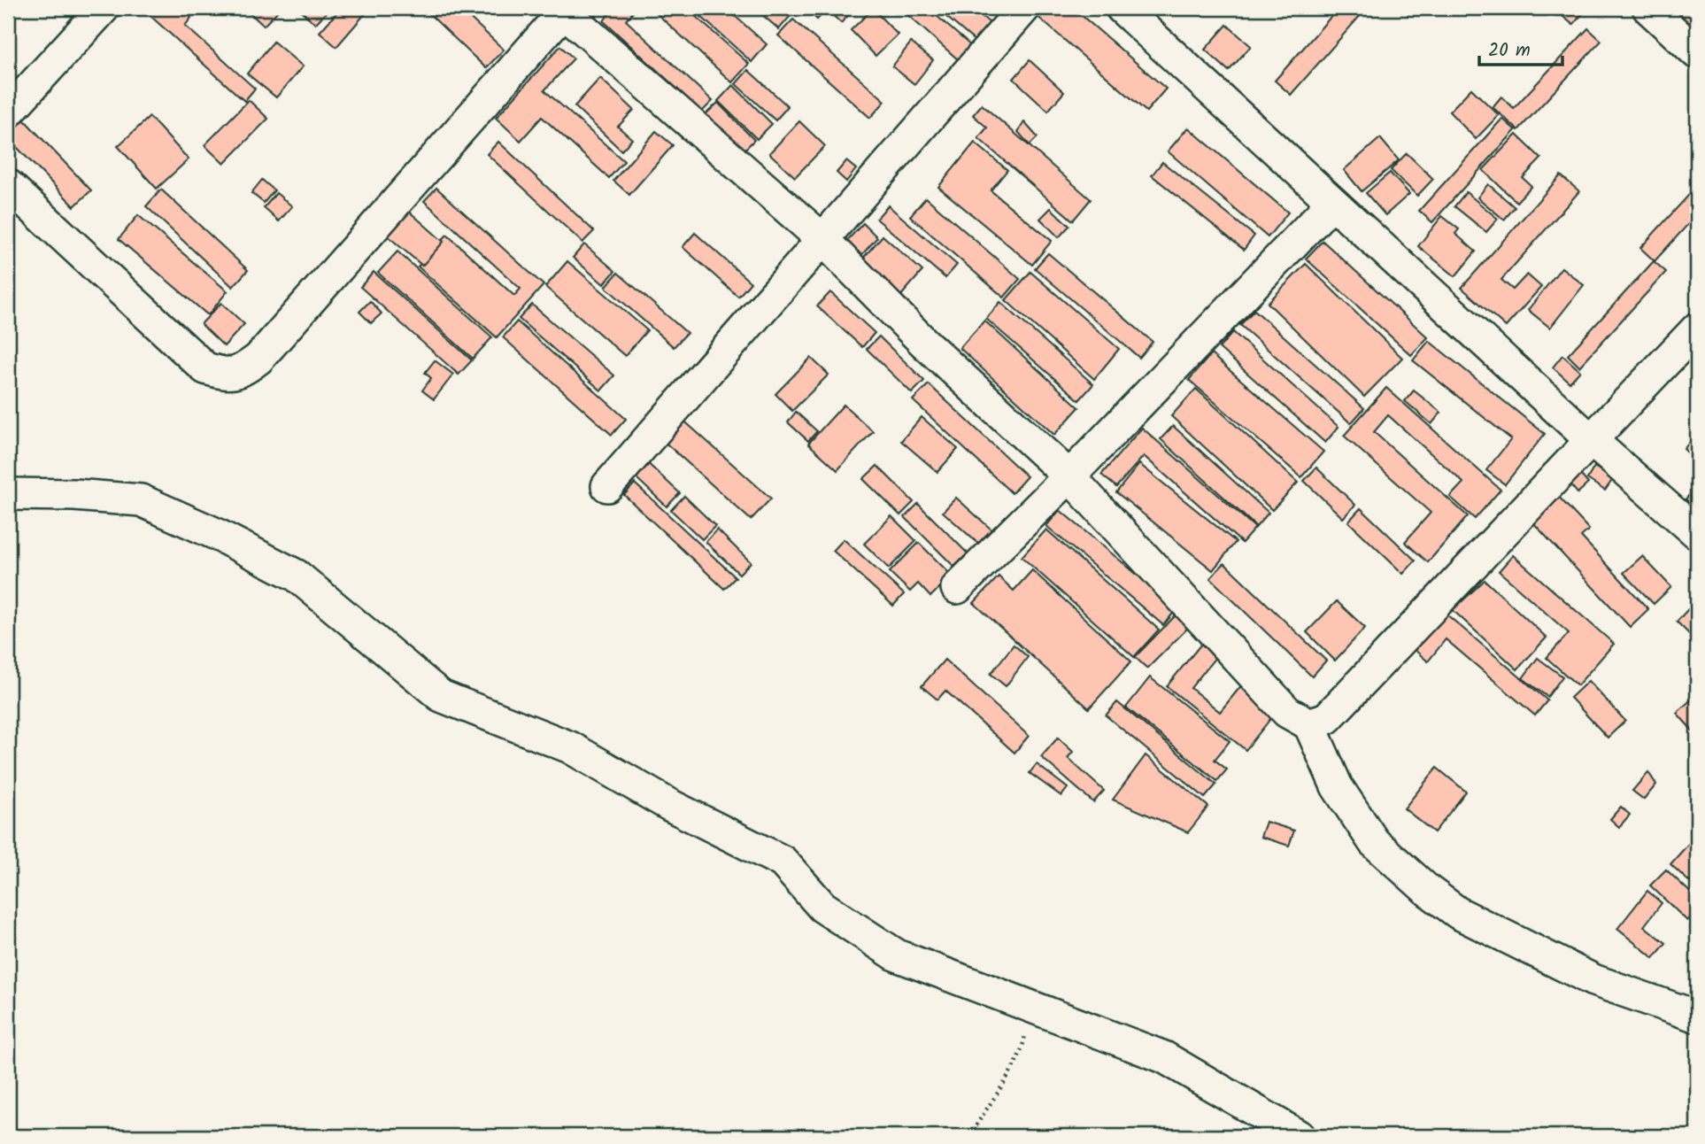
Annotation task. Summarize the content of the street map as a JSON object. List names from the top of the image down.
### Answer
{
  "scale_bar": "20 m"
}
